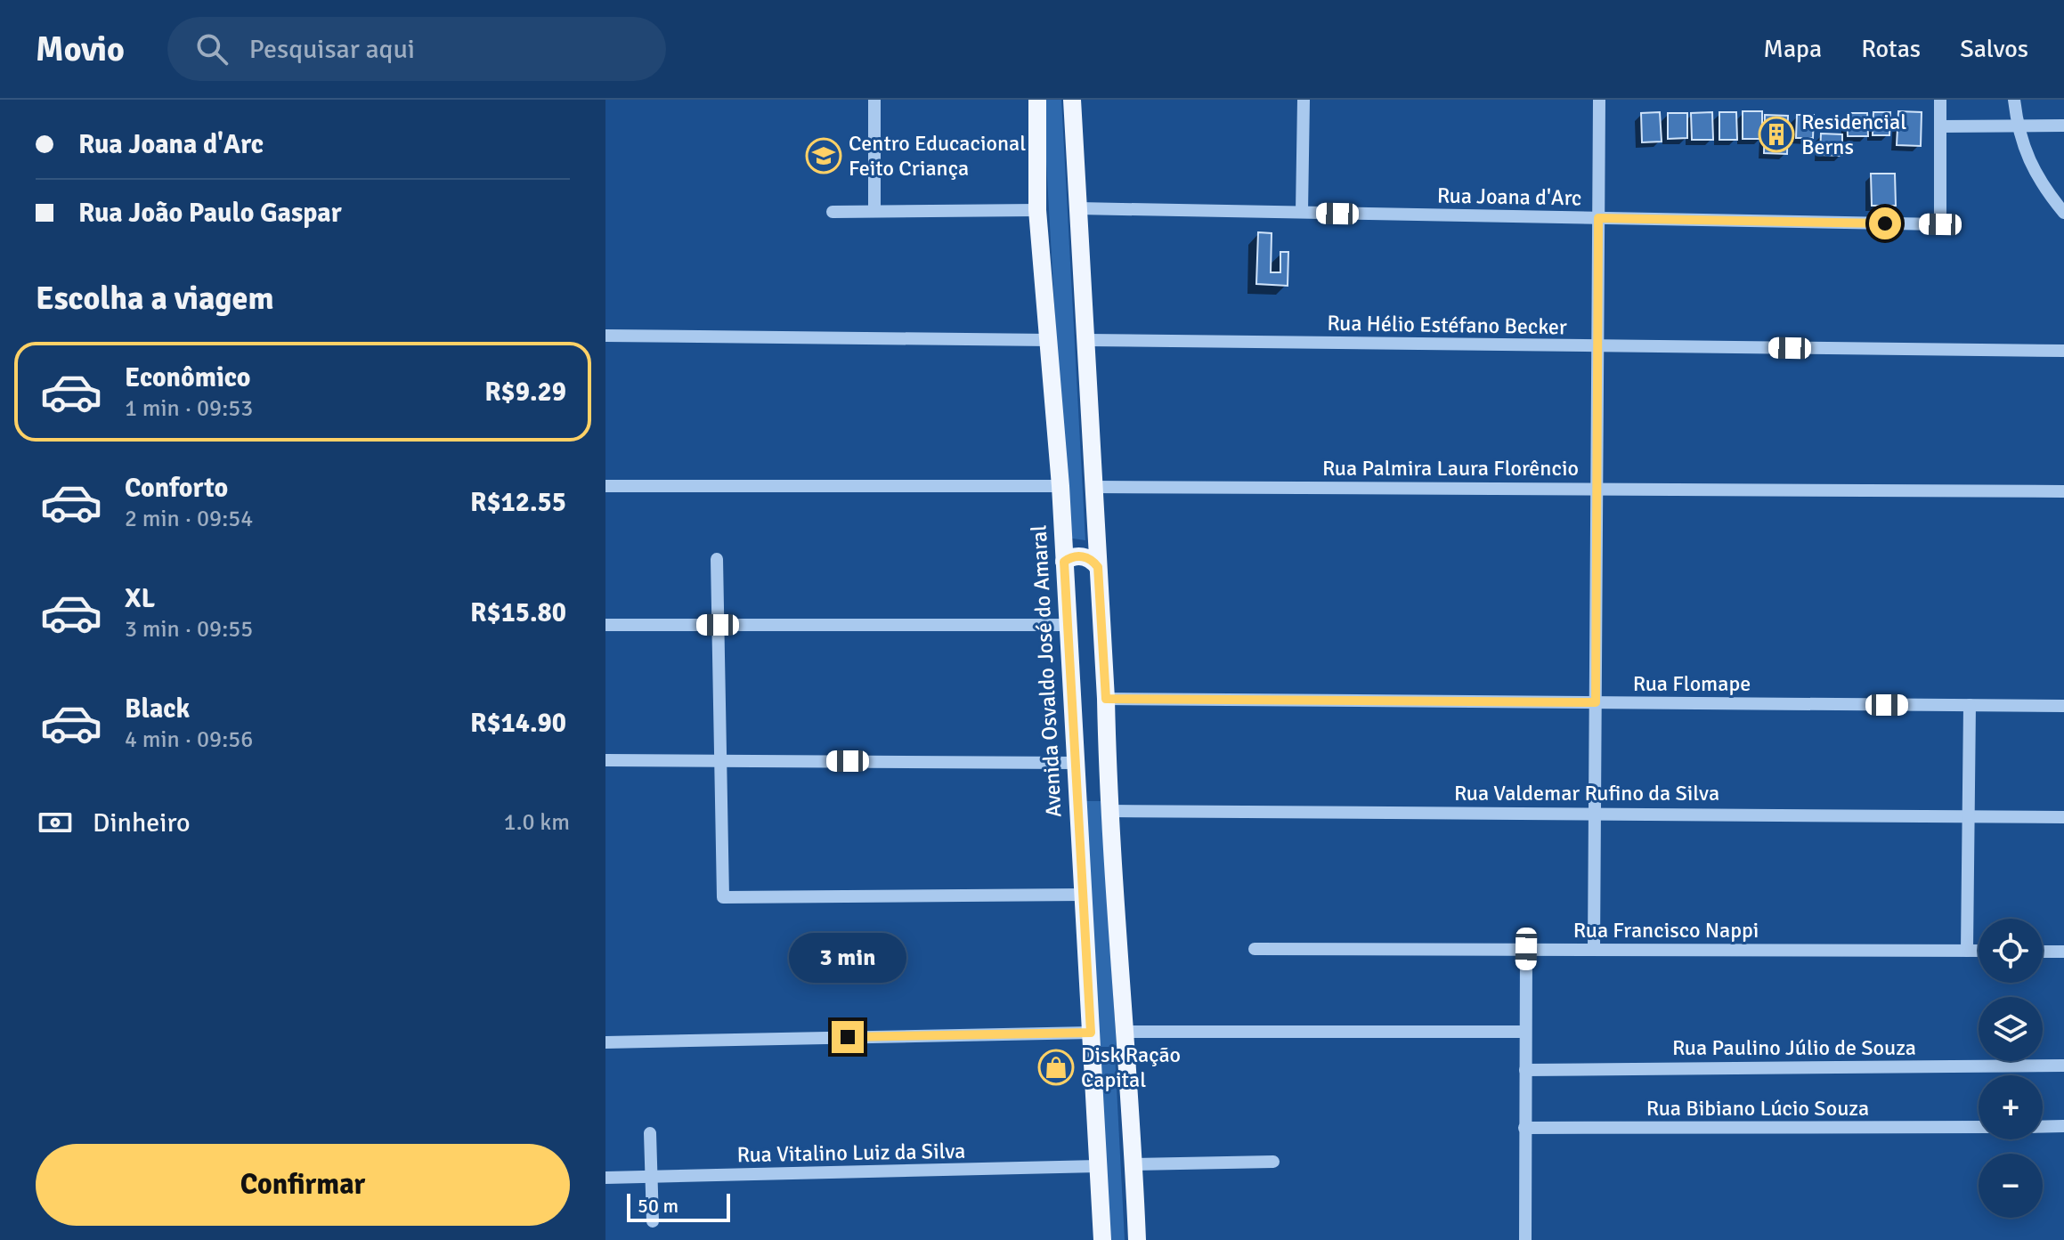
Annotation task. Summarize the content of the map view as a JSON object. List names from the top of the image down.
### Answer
{
  "streets": {
    "main road": ["Avenida Osvaldo José do Amaral"],
    "street": [
      "Rua Joana d'Arc",
      "Rua Hélio Estéfano Becker",
      "Rua Palmira Laura Florêncio",
      "Rua Flomape",
      "Rua Valdemar Rufino da Silva",
      "Rua Francisco Nappi",
      "Rua Paulino Júlio de Souza",
      "Rua Bibiano Lúcio Souza",
      "Rua Vitalino Luiz da Silva"
    ]
  },
  "crossings": [
    ["Avenida Osvaldo José do Amaral", "Rua Vitalino Luiz da Silva"]
  ],
  "places": {
    "building": ["Residencial Berns"],
    "school or university": ["Centro Educacional Feito Criança"],
    "shop": ["Disk Ração Capital"]
  },
  "scale_bar": "50 m",
  "page": {
    "header": "Movio",
    "search": "Pesquisar aqui",
    "nav": ["Mapa", "Rotas", "Salvos"],
    "banner": ["Rua Joana d'Arc", "Rua João Paulo Gaspar"],
    "heading": "Escolha a viagem",
    "list": [
      {
        "name": "Econômico",
        "note": "1 min · 09:53",
        "value": "R$9.29"
      },
      {
        "name": "Conforto",
        "note": "2 min · 09:54",
        "value": "R$12.55"
      },
      {
        "name": "XL",
        "note": "3 min · 09:55",
        "value": "R$15.80"
      },
      {
        "name": "Black",
        "note": "4 min · 09:56",
        "value": "R$14.90"
      }
    ],
    "pay": ["Dinheiro", "1.0 km"],
    "map_buttons": ["+", "−"],
    "bubble": "3 min",
    "buttons": "Confirmar",
    "scale": "50 m"
  }
}
